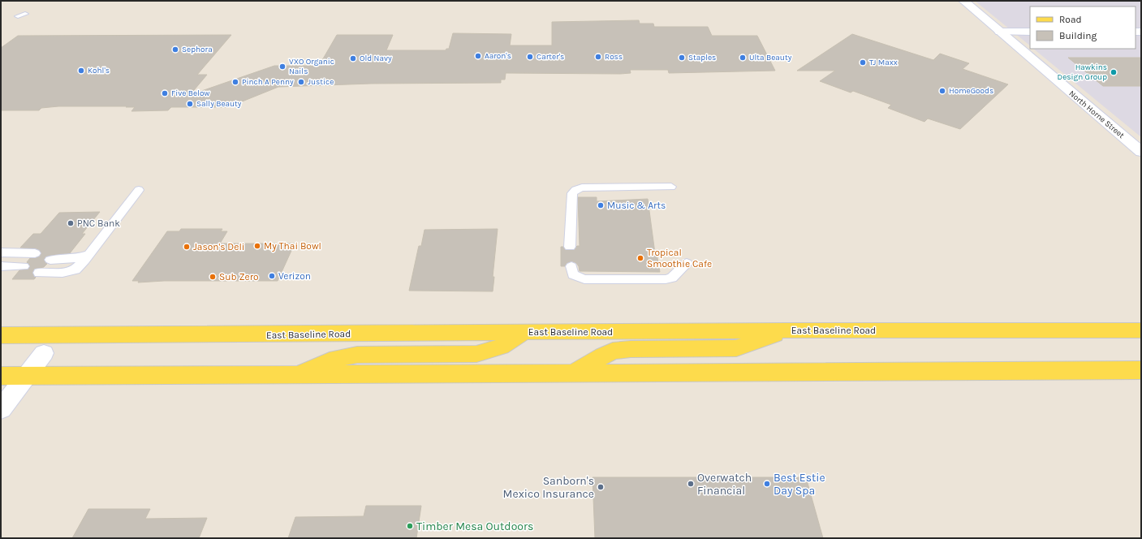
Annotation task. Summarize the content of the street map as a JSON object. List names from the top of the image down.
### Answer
{
  "streets": {
    "main road": ["East Baseline Road"],
    "street": ["North Horne Street"]
  },
  "places": [
    "Sephora",
    "Aaron's",
    "Carter's",
    "Ross",
    "Staples",
    "Ulta Beauty",
    "Old Navy",
    "TJ Maxx",
    "VXO Organic Nails",
    "Kohl's",
    "Hawkins Design Group",
    "Pinch A Penny",
    "Justice",
    "HomeGoods",
    "Five Below",
    "Sally Beauty",
    "Music & Arts",
    "PNC Bank",
    "My Thai Bowl",
    "Jason's Deli",
    "Tropical Smoothie Cafe",
    "Verizon",
    "Sub Zero",
    "Overwatch Financial",
    "Best Estie Day Spa",
    "Sanborn's Mexico Insurance",
    "Timber Mesa Outdoors"
  ],
  "legend": ["Road", "Building"]
}
